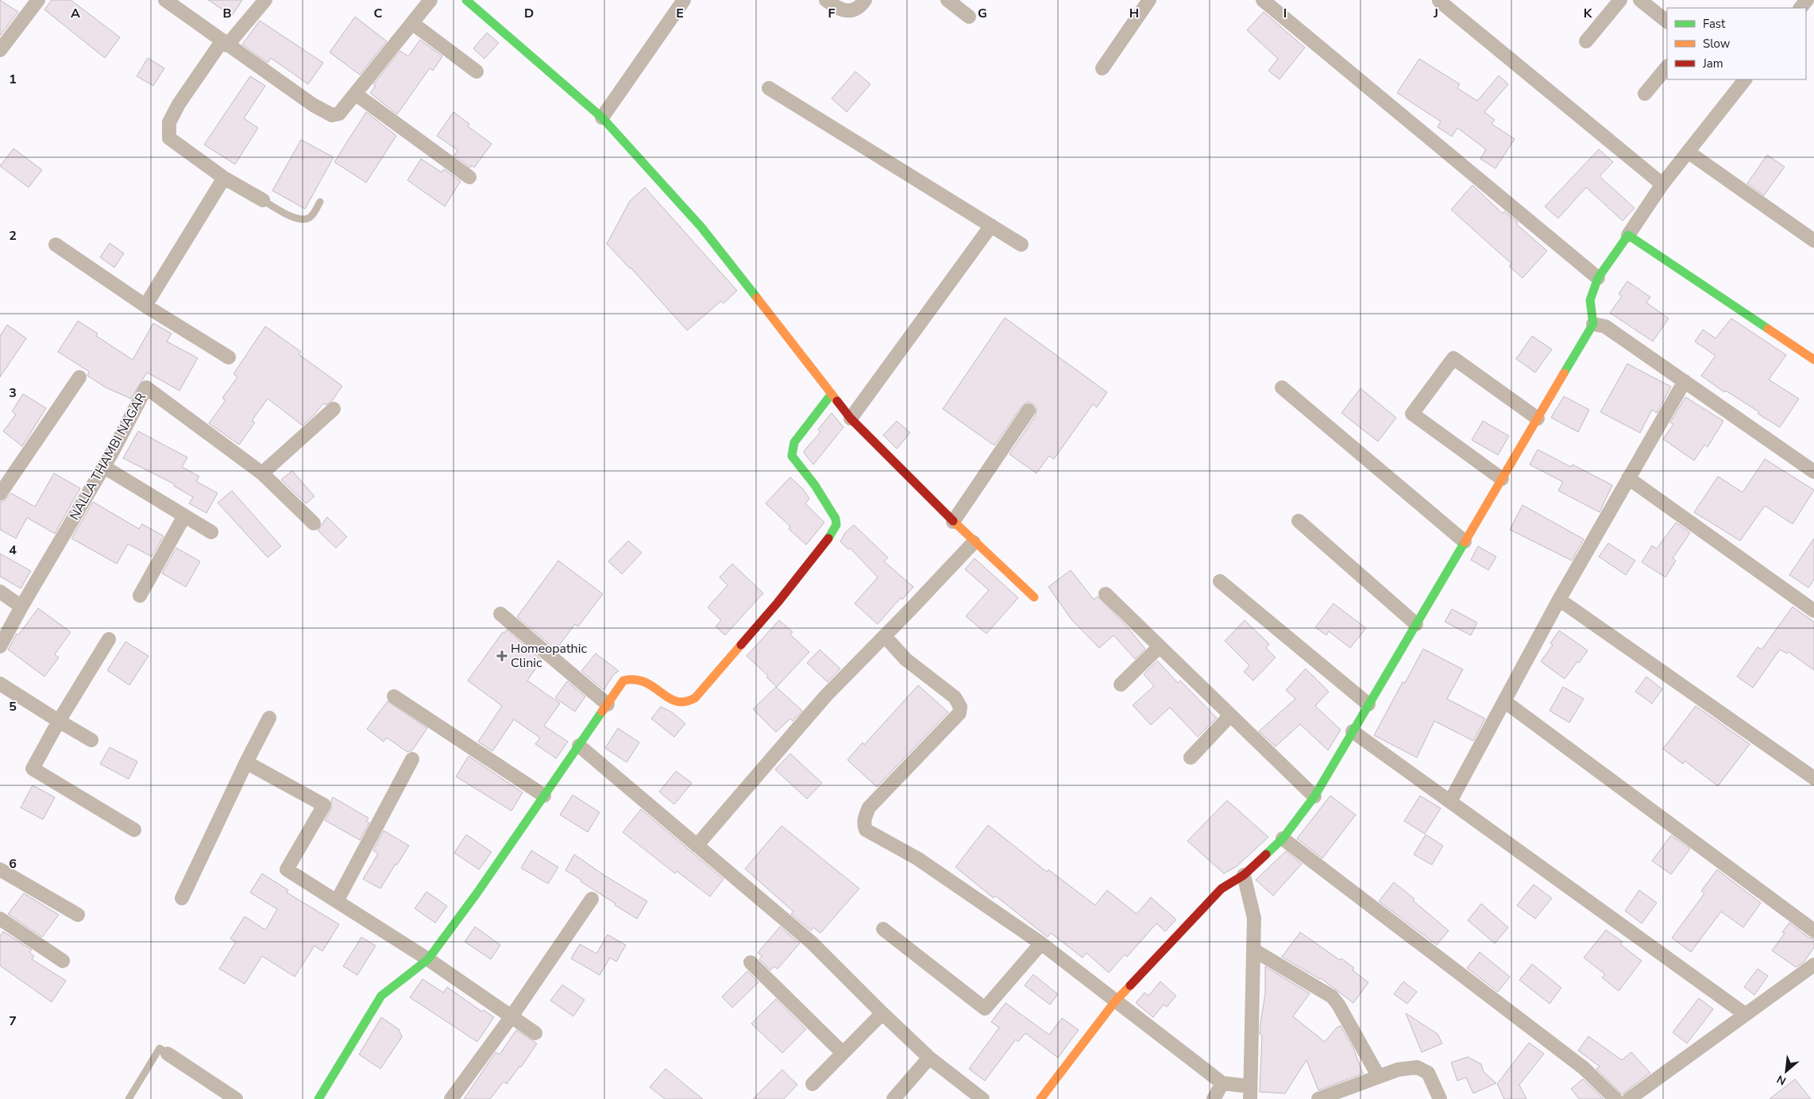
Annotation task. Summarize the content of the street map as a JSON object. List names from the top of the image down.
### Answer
{
  "streets": {
    "street": ["NALLA THAMBI NAGAR"]
  },
  "places": {
    "health": ["Homeopathic Clinic"]
  },
  "legend": ["Fast", "Slow", "Jam"],
  "north": "bottom left",
  "grid": {
    "columns": [
      "A",
      "B",
      "C",
      "D",
      "E",
      "F",
      "G",
      "H",
      "I",
      "J",
      "K"
    ],
    "rows": [
      "1",
      "2",
      "3",
      "4",
      "5",
      "6",
      "7"
    ]
  }
}
